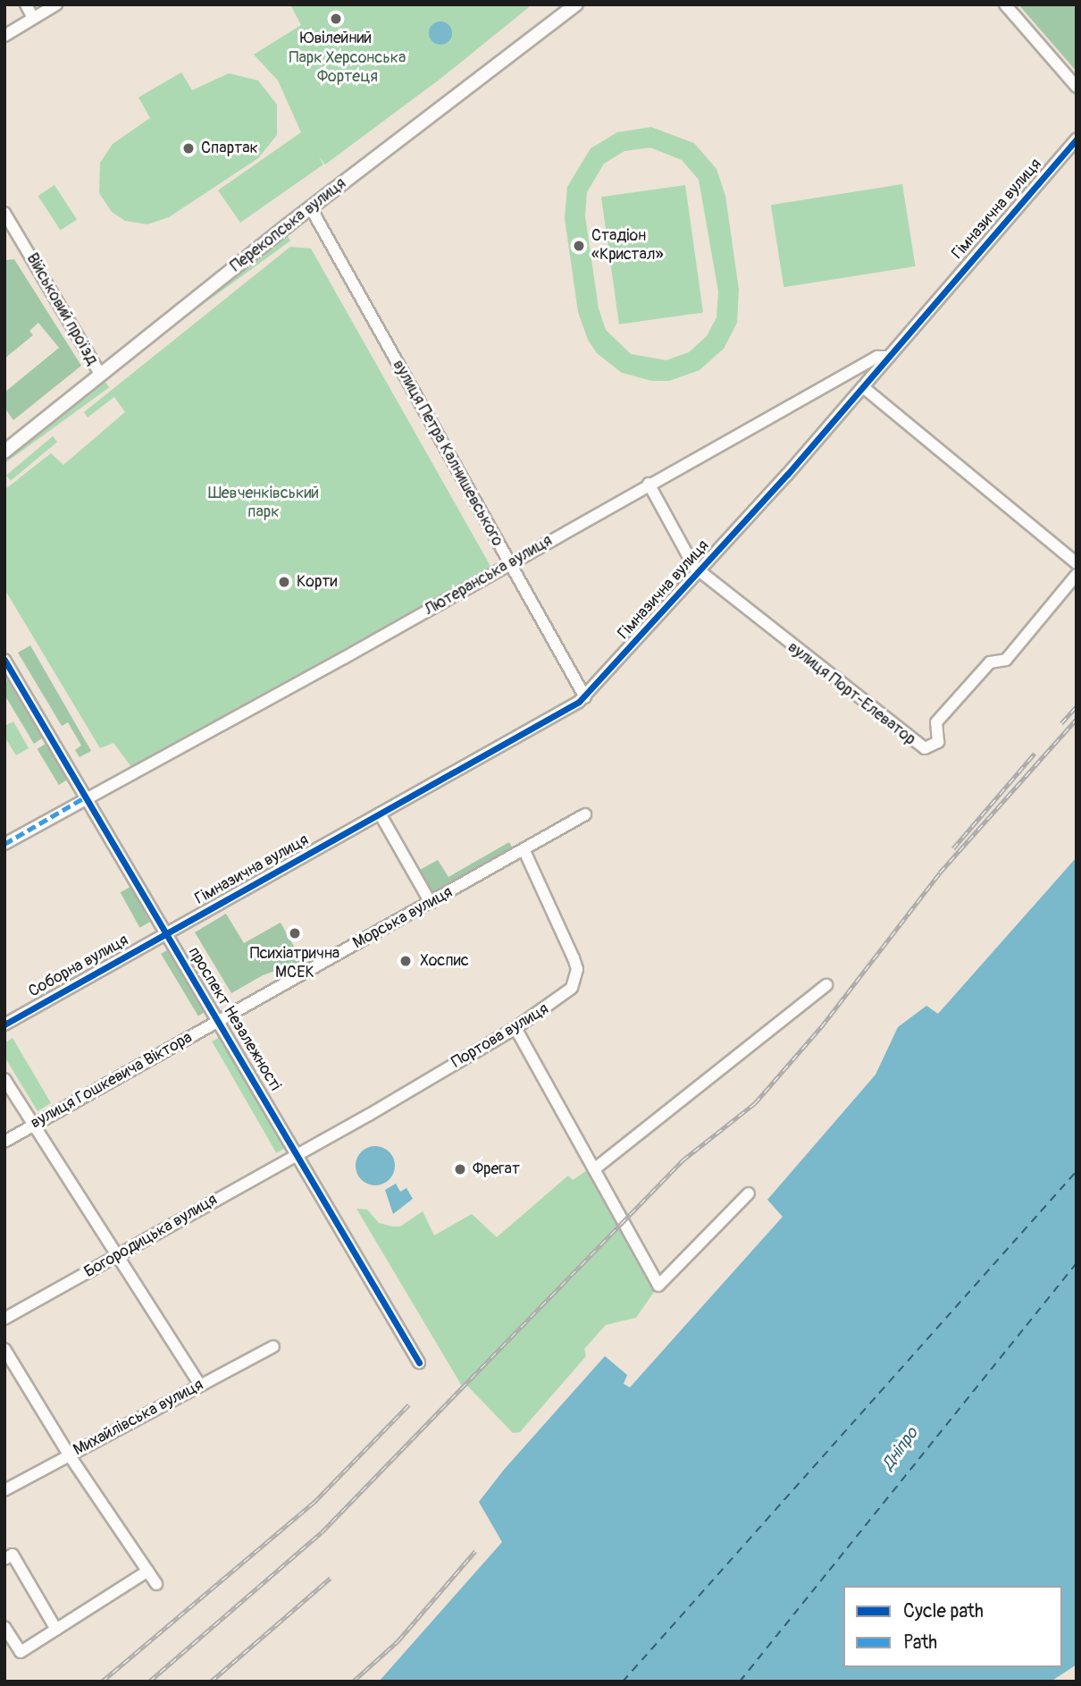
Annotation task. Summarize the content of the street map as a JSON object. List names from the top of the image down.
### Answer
{
  "streets": {
    "main road": ["Перекопська вулиця"],
    "street": [
      "Гімназична вулиця",
      "Військовий проїзд",
      "вулиця Петра Калнишевського",
      "Лютеранська вулиця",
      "вулиця Порт-Елеватор",
      "Морська вулиця",
      "Соборна вулиця",
      "проспект Незалежності",
      "Портова вулиця",
      "вулиця Гошкевича Віктора",
      "Богородицька вулиця",
      "Михайлівська вулиця"
    ]
  },
  "crossings": [
    ["Гімназична вулиця", "вулиця Петра Калнишевського"],
    ["Гімназична вулиця", "Лютеранська вулиця"],
    ["Гімназична вулиця", "вулиця Порт-Елеватор"],
    ["Гімназична вулиця", "Соборна вулиця"],
    ["Гімназична вулиця", "проспект Незалежності"],
    ["Перекопська вулиця", "Військовий проїзд"],
    ["Перекопська вулиця", "вулиця Петра Калнишевського"],
    ["вулиця Петра Калнишевського", "Лютеранська вулиця"],
    ["Лютеранська вулиця", "вулиця Порт-Елеватор"],
    ["Лютеранська вулиця", "проспект Незалежності"],
    ["Морська вулиця", "проспект Незалежності"],
    ["Морська вулиця", "Портова вулиця"],
    ["Морська вулиця", "вулиця Гошкевича Віктора"],
    ["Соборна вулиця", "проспект Незалежності"],
    ["проспект Незалежності", "Портова вулиця"],
    ["проспект Незалежності", "вулиця Гошкевича Віктора"],
    ["проспект Незалежності", "Богородицька вулиця"],
    ["Портова вулиця", "Богородицька вулиця"]
  ],
  "water": ["Дніпро"],
  "parks": ["Парк Херсонська Фортеця", "Шевченківський парк"],
  "places": [
    "Ювілейний",
    "Спартак",
    "Стадіон «Кристал»",
    "Корти",
    "Психіатрична МСЕК",
    "Хоспис",
    "Фрегат"
  ],
  "legend": ["Cycle path", "Path"]
}
